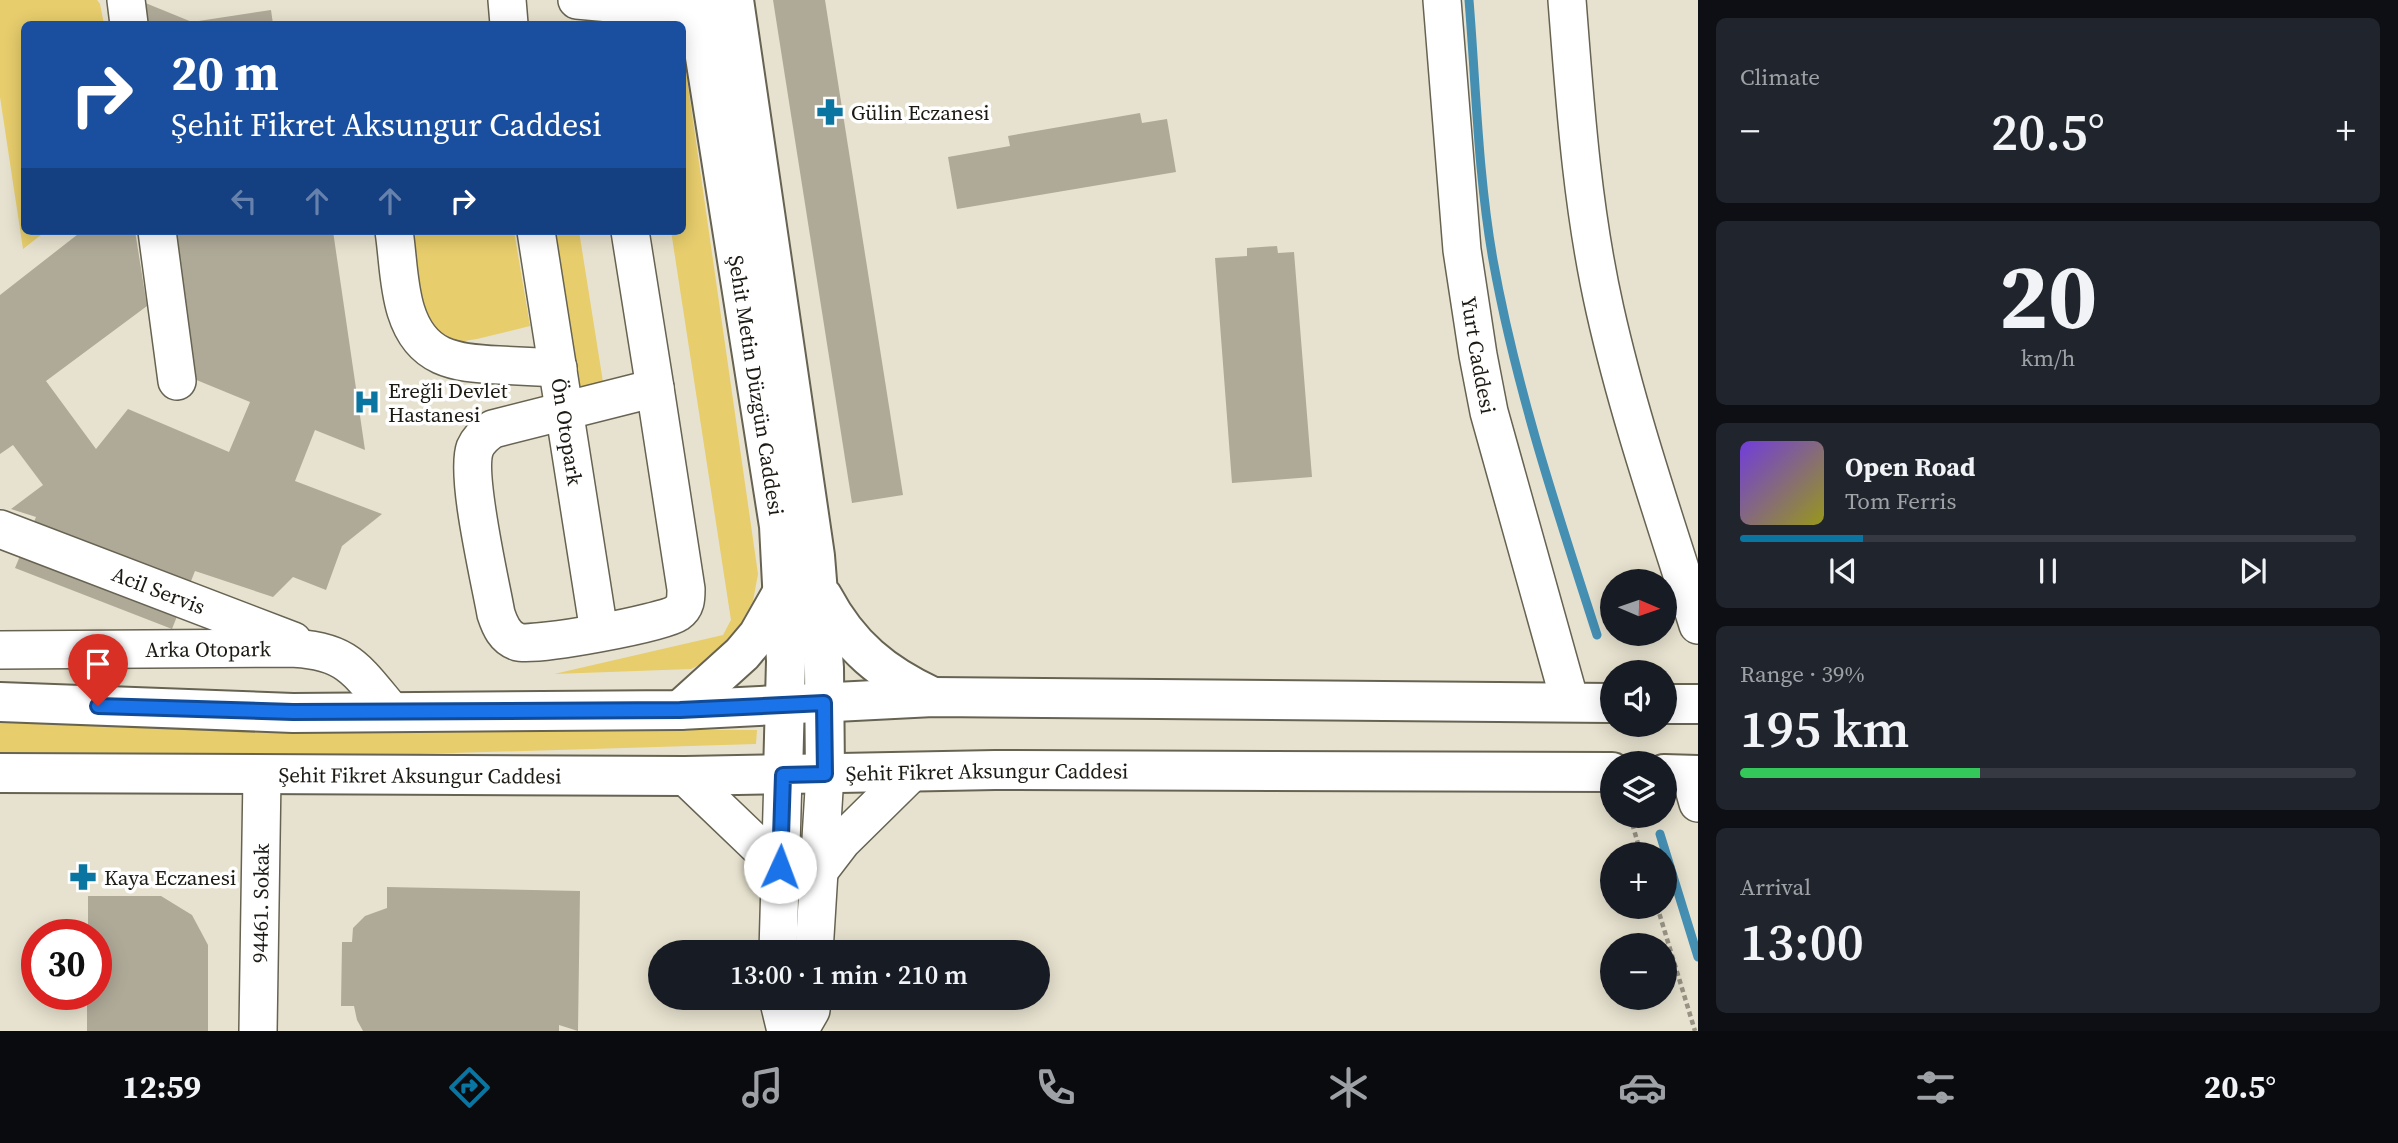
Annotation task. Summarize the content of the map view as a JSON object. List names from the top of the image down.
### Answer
{
  "streets": {
    "main road": ["Şehit Metin Düzgün Caddesi", "Şehit Fikret Aksungur Caddesi"],
    "street": [
      "Yurt Caddesi",
      "Ön Otopark",
      "Acil Servis",
      "Arka Otopark",
      "94461. Sokak"
    ]
  },
  "crossings": [
    ["Şehit Metin Düzgün Caddesi", "Şehit Fikret Aksungur Caddesi"],
    ["Acil Servis", "Arka Otopark"],
    ["Şehit Fikret Aksungur Caddesi", "94461. Sokak"]
  ],
  "places": {
    "pharmacy": ["Gülin Eczanesi", "Kaya Eczanesi"],
    "hospital": ["Ereğli Devlet Hastanesi"]
  },
  "north": "right",
  "page": {
    "tile": [
      "Climate",
      ["20", "km/h"],
      ["Range · 39%", "195 km"],
      ["Arrival", "13:00"]
    ],
    "turn": ["20 m", "Şehit Fikret Aksungur Caddesi"],
    "heat": ["−", "20.5°", "+"],
    "song": ["Open Road", "Tom Ferris"],
    "map_buttons": ["+", "−"],
    "limit": "30",
    "trip": "13:00 · 1 min · 210 m",
    "tabs": ["12:59", "20.5°"]
  }
}
